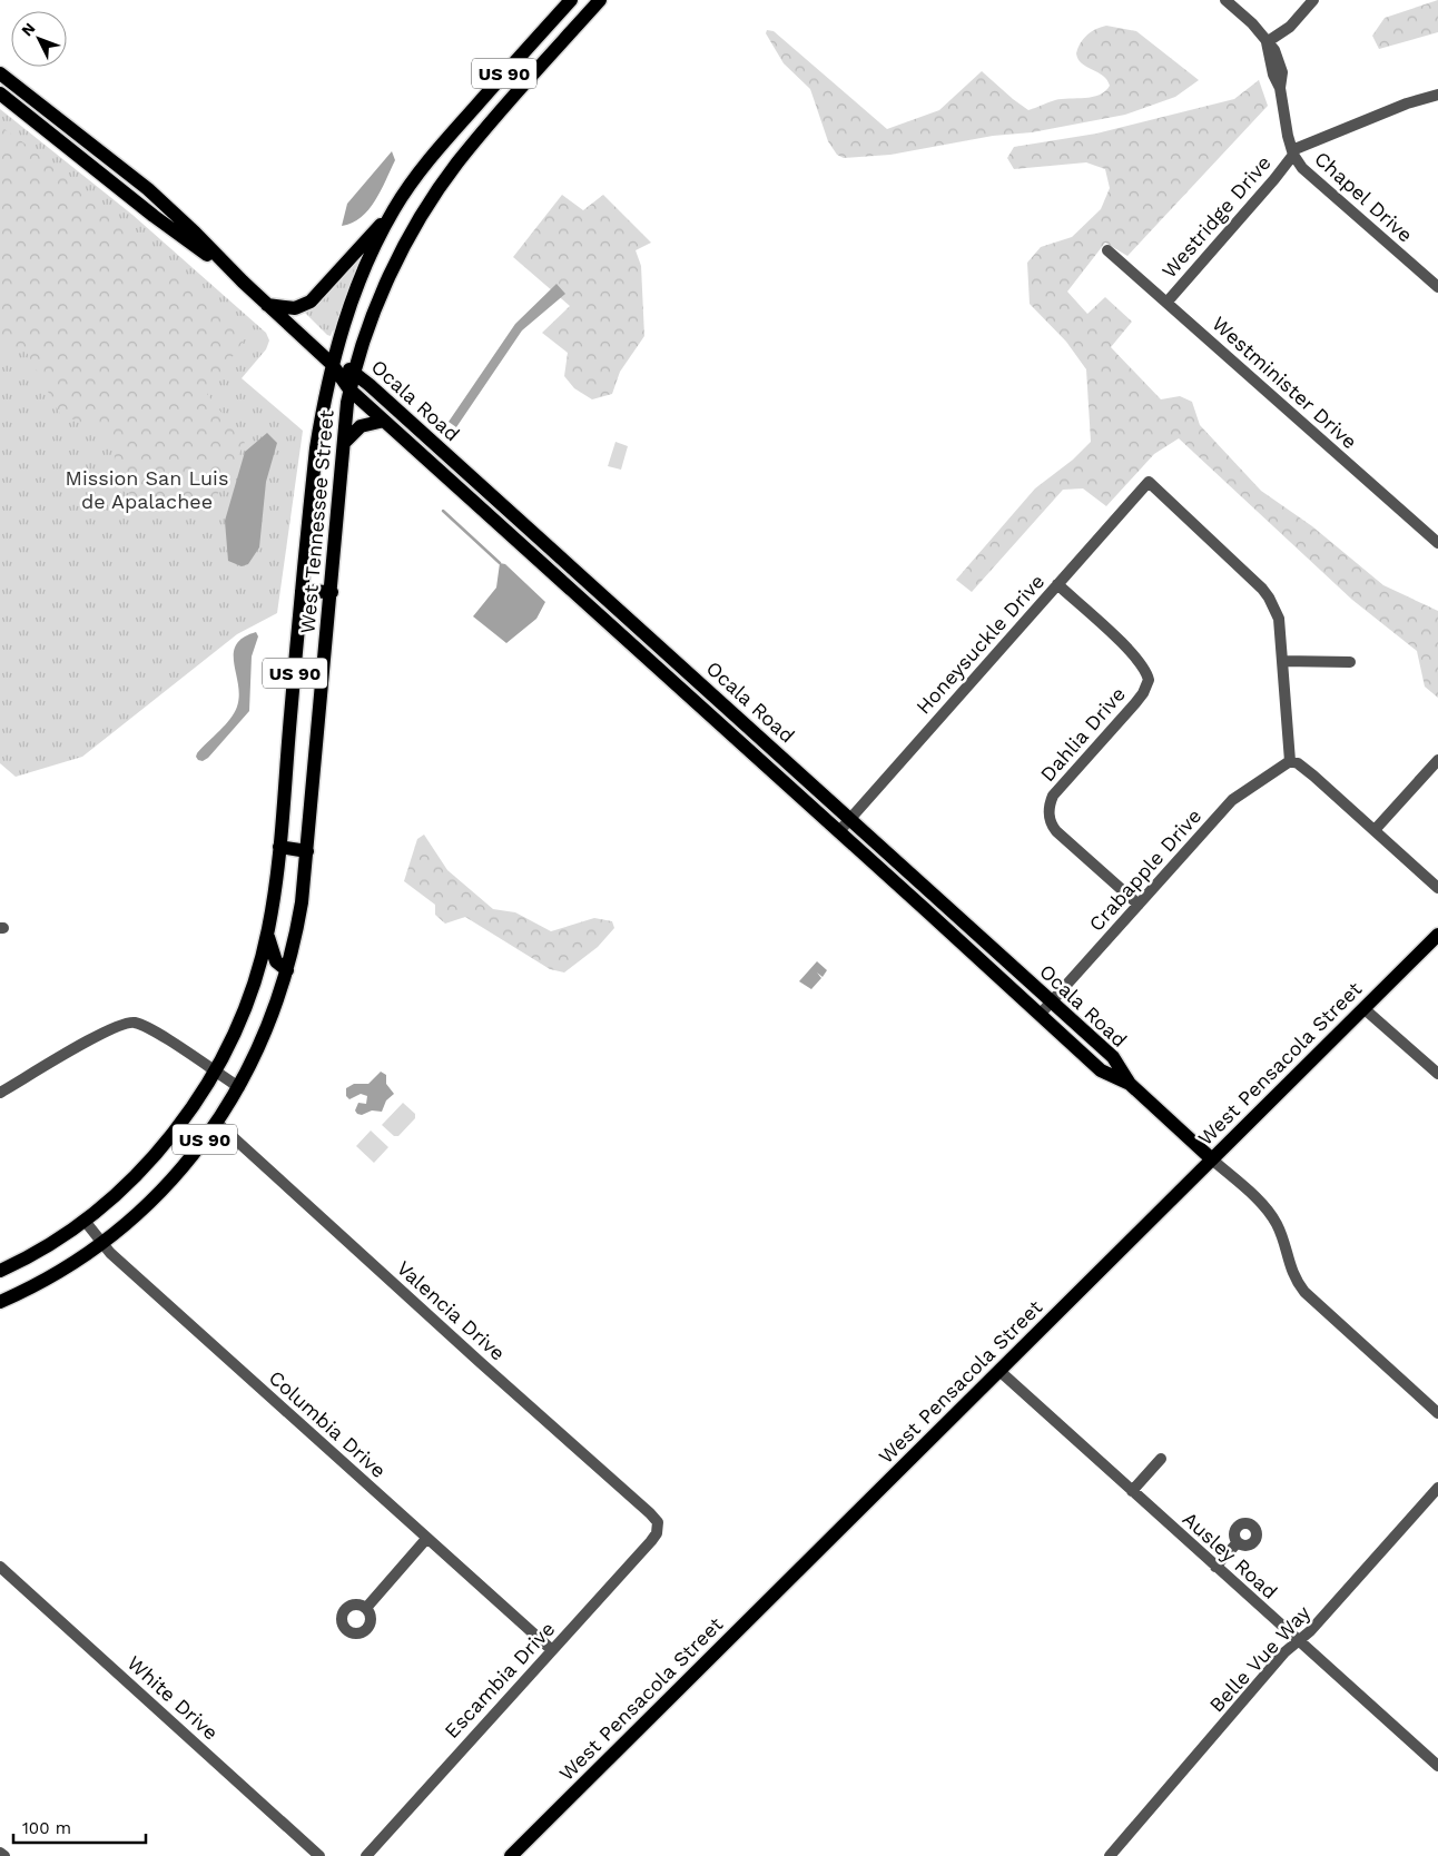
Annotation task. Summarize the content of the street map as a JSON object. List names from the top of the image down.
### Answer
{
  "streets": {
    "main road": [
      "US 90",
      "Ocala Road",
      "West Tennessee Street",
      "West Pensacola Street"
    ],
    "street": [
      "Chapel Drive",
      "Westridge Drive",
      "Westminister Drive",
      "Honeysuckle Drive",
      "Dahlia Drive",
      "Crabapple Drive",
      "Valencia Drive",
      "Columbia Drive",
      "Ausley Road",
      "Belle Vue Way",
      "Escambia Drive",
      "White Drive"
    ]
  },
  "crossings": [
    ["Chapel Drive", "Westridge Drive"],
    ["Westridge Drive", "Westminister Drive"],
    ["Ocala Road", "West Tennessee Street"],
    ["Ocala Road", "Honeysuckle Drive"],
    ["Ocala Road", "Crabapple Drive"],
    ["Ocala Road", "West Pensacola Street"],
    ["West Tennessee Street", "Valencia Drive"],
    ["West Tennessee Street", "Columbia Drive"],
    ["Honeysuckle Drive", "Dahlia Drive"],
    ["Dahlia Drive", "Crabapple Drive"],
    ["West Pensacola Street", "Ausley Road"],
    ["Valencia Drive", "Escambia Drive"],
    ["Columbia Drive", "Escambia Drive"],
    ["Ausley Road", "Belle Vue Way"]
  ],
  "parks": ["Mission San Luis de Apalachee"],
  "scale_bar": "100 m",
  "north": "top left"
}
